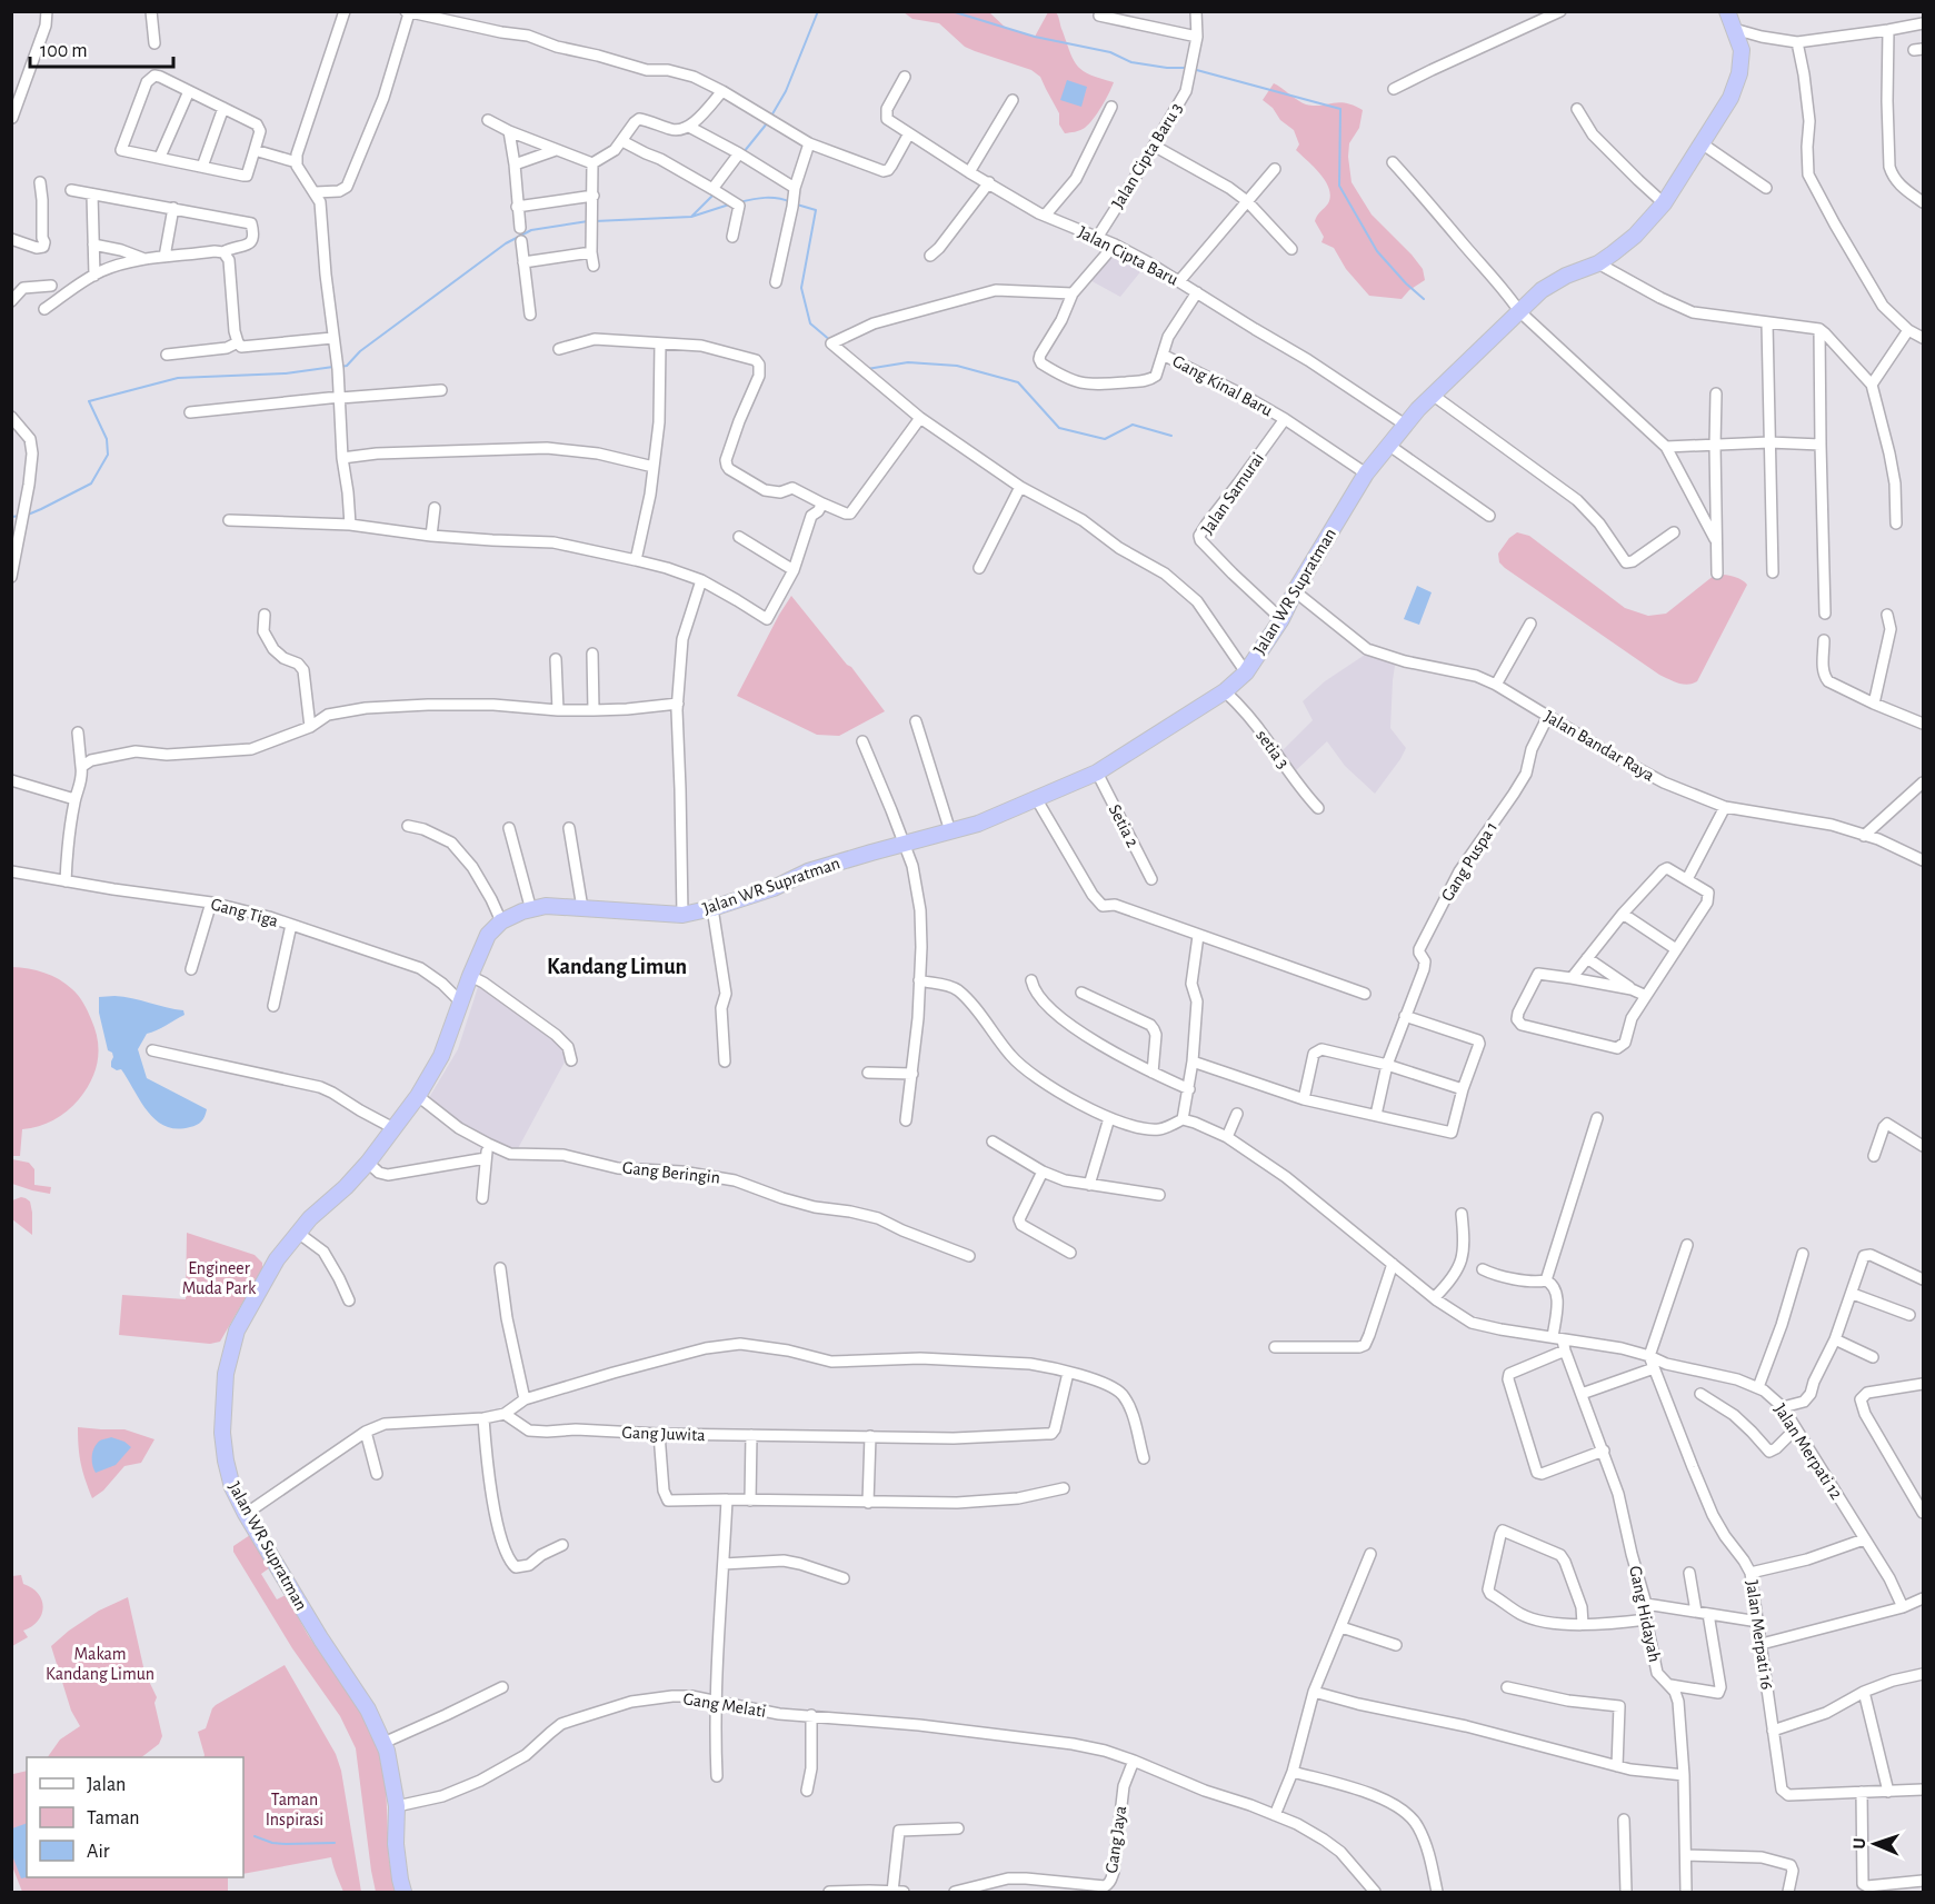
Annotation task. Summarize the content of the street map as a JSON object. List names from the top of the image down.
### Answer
{
  "streets": {
    "highway": ["Jalan WR Supratman"],
    "street": [
      "Jalan Cipta Baru 3",
      "Jalan Cipta Baru",
      "Gang Kinal Baru",
      "Jalan Samurai",
      "Jalan Bandar Raya",
      "setia 3",
      "Setia 2",
      "Gang Puspa 1",
      "Gang Tiga",
      "Gang Beringin",
      "Gang Juwita",
      "Jalan Merpati 12",
      "Gang Hidayah",
      "Jalan Merpati 16",
      "Gang Melati",
      "Gang Jaya"
    ]
  },
  "crossings": [
    ["Jalan Cipta Baru 3", "Jalan Cipta Baru"],
    ["Jalan Cipta Baru", "Jalan WR Supratman"],
    ["Gang Kinal Baru", "Jalan Samurai"],
    ["Gang Kinal Baru", "Jalan WR Supratman"],
    ["Jalan Samurai", "Jalan WR Supratman"],
    ["Jalan WR Supratman", "Jalan Bandar Raya"],
    ["Jalan WR Supratman", "setia 3"],
    ["Jalan WR Supratman", "Setia 2"],
    ["Jalan WR Supratman", "Gang Tiga"],
    ["Jalan WR Supratman", "Gang Beringin"],
    ["Jalan WR Supratman", "Gang Melati"],
    ["Jalan Bandar Raya", "Gang Puspa 1"],
    ["Jalan Merpati 12", "Gang Hidayah"],
    ["Jalan Merpati 12", "Jalan Merpati 16"],
    ["Gang Melati", "Gang Jaya"]
  ],
  "districts": ["Kandang Limun"],
  "parks": ["Engineer Muda Park", "Makam Kandang Limun", "Taman Inspirasi"],
  "legend": ["Jalan", "Taman", "Air"],
  "scale_bar": "100 m",
  "north": "left"
}
